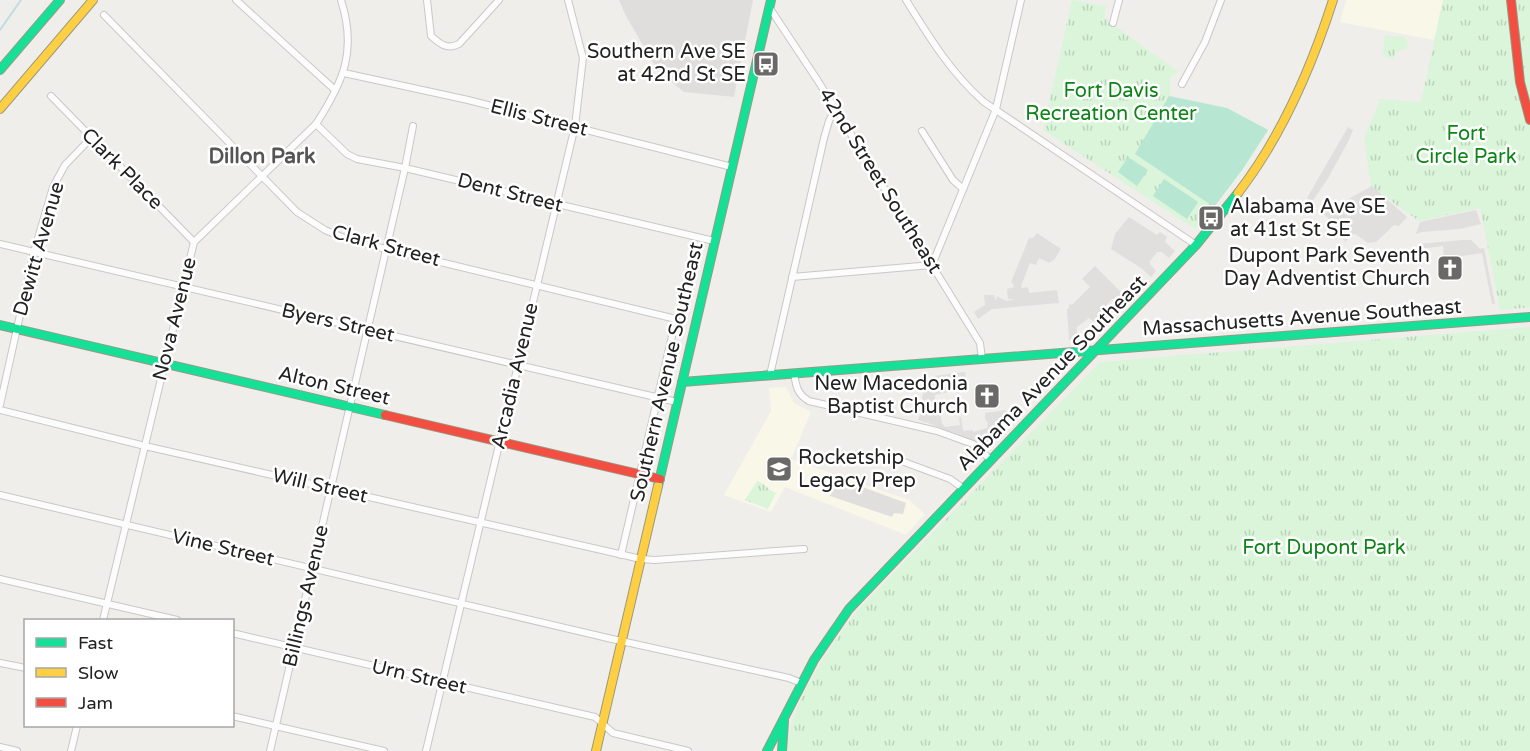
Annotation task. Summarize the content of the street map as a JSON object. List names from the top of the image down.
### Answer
{
  "streets": {
    "main road": [
      "Massachusetts Avenue Southeast",
      "Southern Avenue Southeast",
      "Alabama Avenue Southeast",
      "Alton Street"
    ],
    "street": [
      "Ellis Street",
      "Clark Place",
      "42nd Street Southeast",
      "Dent Street",
      "Clark Street",
      "Dewitt Avenue",
      "Nova Avenue",
      "Byers Street",
      "Arcadia Avenue",
      "Will Street",
      "Vine Street",
      "Billings Avenue",
      "Urn Street"
    ]
  },
  "crossings": [
    ["Ellis Street", "Nova Avenue"],
    ["Ellis Street", "Southern Avenue Southeast"],
    ["Ellis Street", "Arcadia Avenue"],
    ["Clark Place", "Dewitt Avenue"],
    ["Clark Place", "Nova Avenue"],
    ["42nd Street Southeast", "Massachusetts Avenue Southeast"],
    ["42nd Street Southeast", "Southern Avenue Southeast"],
    ["Dent Street", "Nova Avenue"],
    ["Dent Street", "Southern Avenue Southeast"],
    ["Dent Street", "Arcadia Avenue"],
    ["Dent Street", "Billings Avenue"],
    ["Clark Street", "Nova Avenue"],
    ["Clark Street", "Byers Street"],
    ["Clark Street", "Arcadia Avenue"],
    ["Clark Street", "Billings Avenue"],
    ["Dewitt Avenue", "Byers Street"],
    ["Dewitt Avenue", "Alton Street"],
    ["Massachusetts Avenue Southeast", "Southern Avenue Southeast"],
    ["Massachusetts Avenue Southeast", "Alabama Avenue Southeast"],
    ["Nova Avenue", "Byers Street"],
    ["Nova Avenue", "Alton Street"],
    ["Nova Avenue", "Will Street"],
    ["Nova Avenue", "Vine Street"],
    ["Byers Street", "Southern Avenue Southeast"],
    ["Byers Street", "Arcadia Avenue"],
    ["Byers Street", "Billings Avenue"],
    ["Southern Avenue Southeast", "Alton Street"],
    ["Southern Avenue Southeast", "Will Street"],
    ["Southern Avenue Southeast", "Vine Street"],
    ["Southern Avenue Southeast", "Urn Street"],
    ["Alabama Avenue Southeast", "Vine Street"],
    ["Arcadia Avenue", "Alton Street"],
    ["Arcadia Avenue", "Will Street"],
    ["Arcadia Avenue", "Vine Street"],
    ["Arcadia Avenue", "Urn Street"],
    ["Alton Street", "Billings Avenue"],
    ["Will Street", "Billings Avenue"],
    ["Vine Street", "Billings Avenue"],
    ["Billings Avenue", "Urn Street"]
  ],
  "districts": ["Dillon Park"],
  "parks": ["Fort Davis Recreation Center", "Fort Circle Park", "Fort Dupont Park"],
  "places": {
    "bus stop": ["Southern Ave SE at 42nd St SE", "Alabama Ave SE at 41st St SE"],
    "church": ["Dupont Park Seventh Day Adventist Church", "New Macedonia Baptist Church"],
    "school or university": ["Rocketship Legacy Prep"]
  },
  "legend": ["Fast", "Slow", "Jam"]
}
